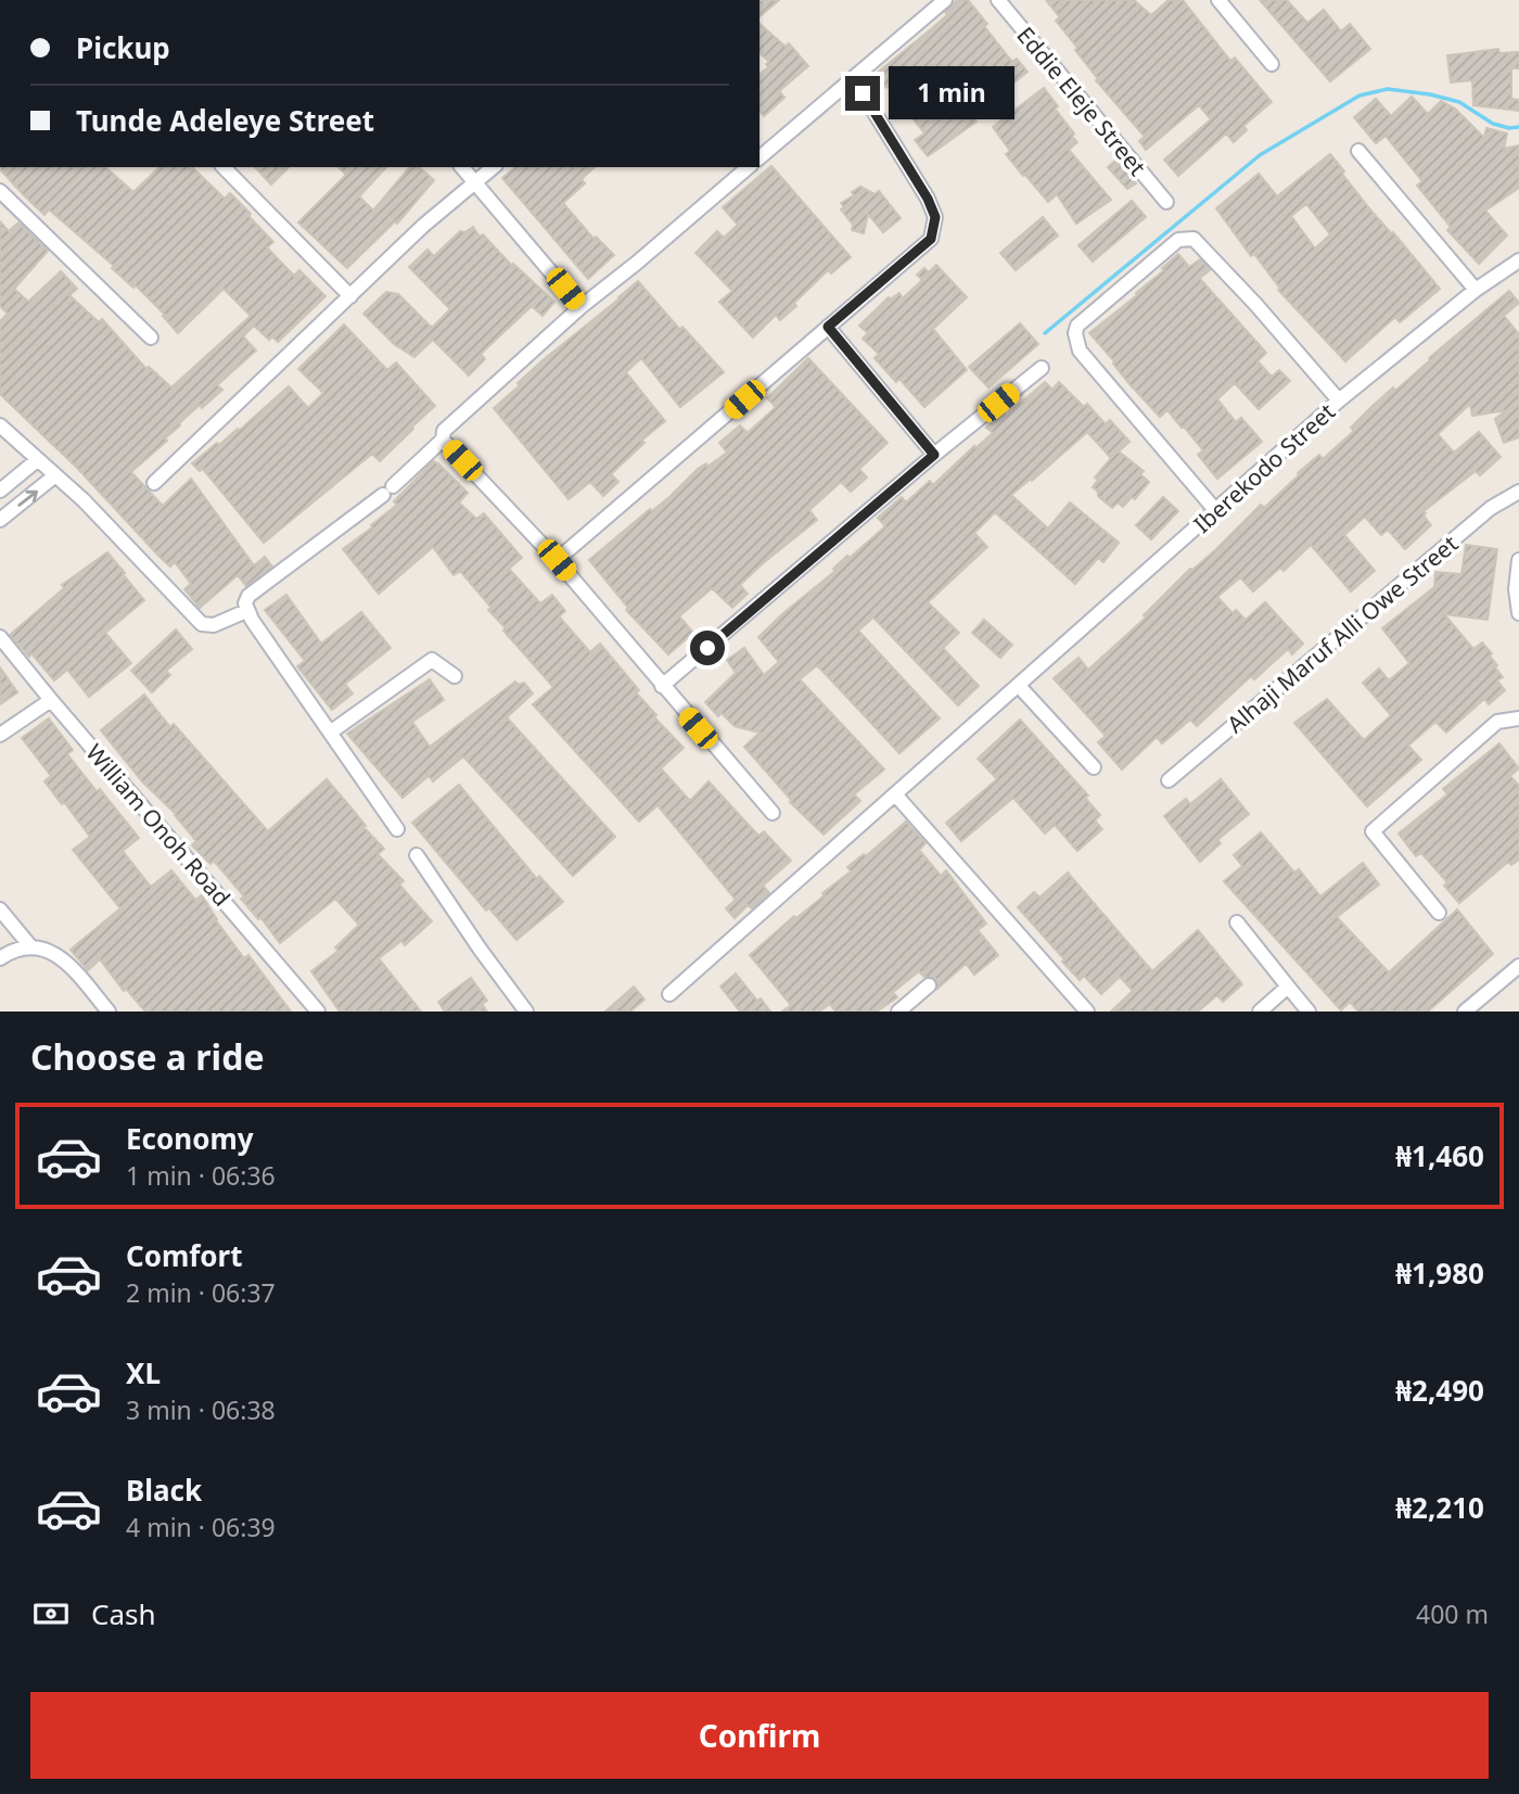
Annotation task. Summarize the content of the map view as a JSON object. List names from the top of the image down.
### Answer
{
  "streets": {
    "street": [
      "Eddie Eleje Street",
      "Iberekodo Street",
      "Alhaji Maruf Alli Owe Street",
      "William Onoh Road"
    ]
  },
  "page": {
    "banner": ["Pickup", "Tunde Adeleye Street"],
    "bubble": "1 min",
    "heading": "Choose a ride",
    "list": [
      {
        "name": "Economy",
        "note": "1 min · 06:36",
        "value": "₦1,460"
      },
      {
        "name": "Comfort",
        "note": "2 min · 06:37",
        "value": "₦1,980"
      },
      {
        "name": "XL",
        "note": "3 min · 06:38",
        "value": "₦2,490"
      },
      {
        "name": "Black",
        "note": "4 min · 06:39",
        "value": "₦2,210"
      }
    ],
    "pay": ["Cash", "400 m"],
    "buttons": "Confirm"
  }
}
